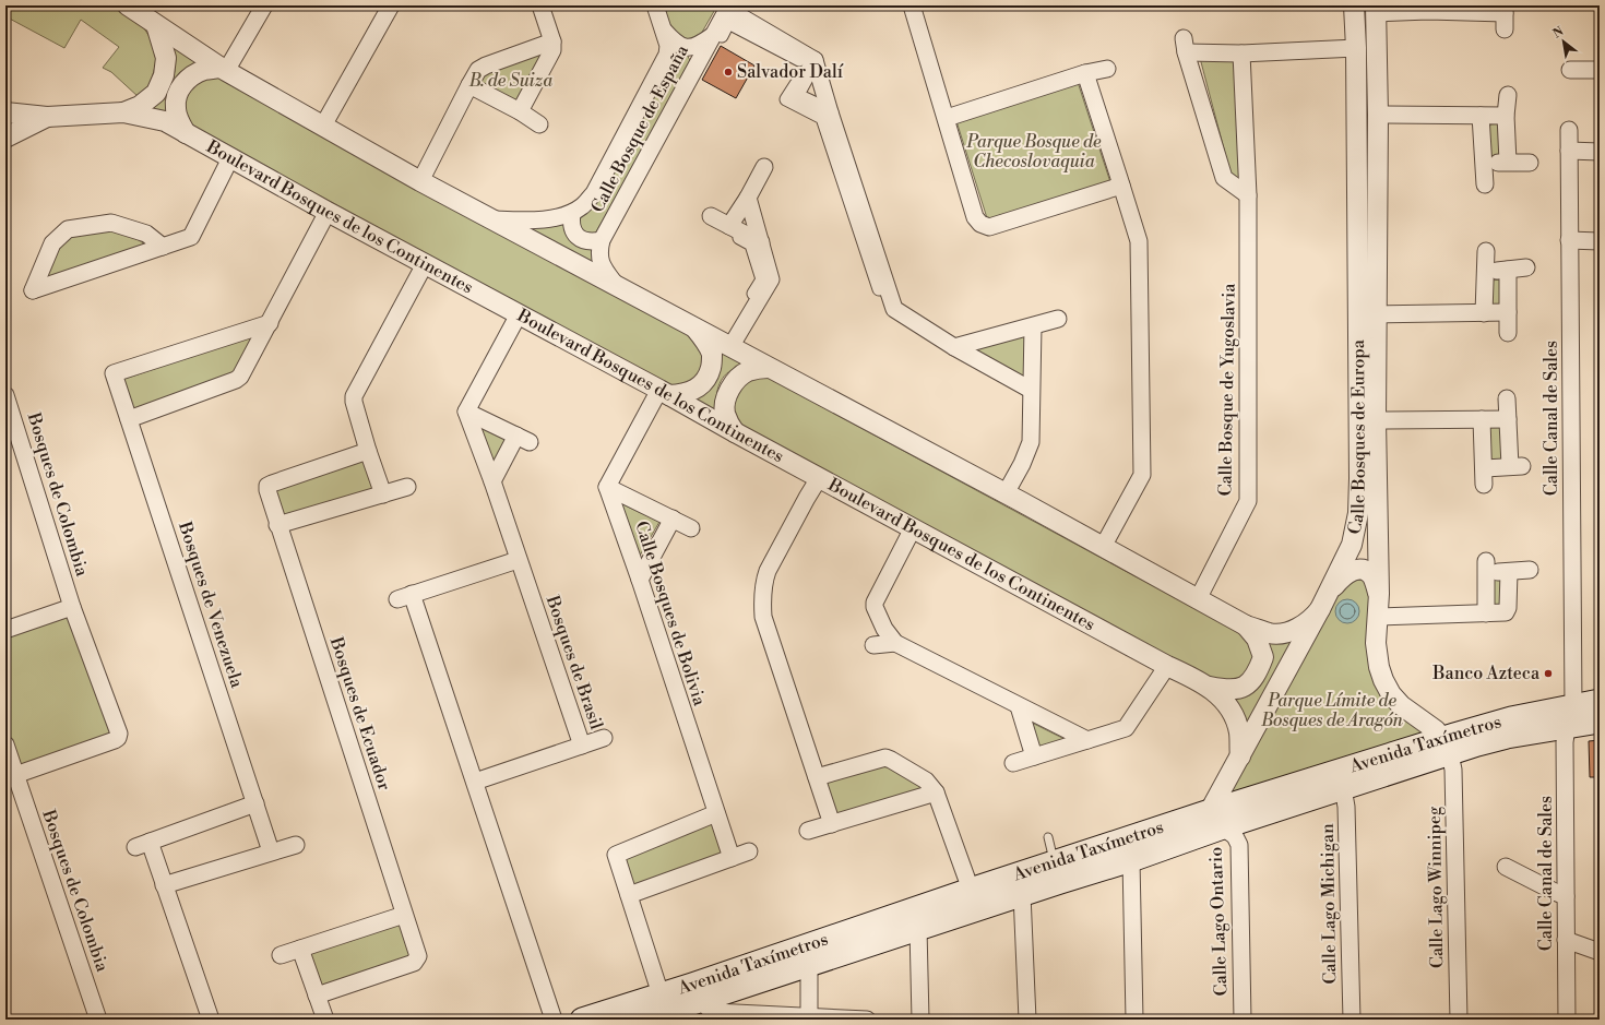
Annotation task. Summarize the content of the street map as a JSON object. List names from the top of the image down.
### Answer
{
  "streets": {
    "main road": ["Avenida Taxímetros"],
    "street": [
      "Calle Bosque de España",
      "Boulevard Bosques de los Continentes",
      "Calle Bosque de Yugoslavia",
      "Calle Canal de Sales",
      "Calle Bosques de Europa",
      "Bosques de Colombia",
      "Bosques de Venezuela",
      "Calle Bosques de Bolivia",
      "Bosques de Brasil",
      "Bosques de Ecuador",
      "Calle Lago Winnipeg",
      "Calle Lago Michigan",
      "Calle Lago Ontario"
    ]
  },
  "crossings": [
    ["Boulevard Bosques de los Continentes", "Calle Bosques de Europa"],
    ["Calle Canal de Sales", "Avenida Taxímetros"],
    ["Calle Bosques de Europa", "Avenida Taxímetros"],
    ["Calle Bosques de Europa", "Calle Lago Winnipeg"],
    ["Calle Bosques de Europa", "Calle Lago Ontario"],
    ["Avenida Taxímetros", "Calle Lago Winnipeg"],
    ["Avenida Taxímetros", "Calle Lago Michigan"],
    ["Avenida Taxímetros", "Calle Lago Ontario"]
  ],
  "parks": ["B. de Suiza", "Parque Bosque de Checoslovaquia", "Parque Límite de Bosques de Aragón"],
  "places": ["Salvador Dalí", "Banco Azteca"],
  "north": "top left"
}
